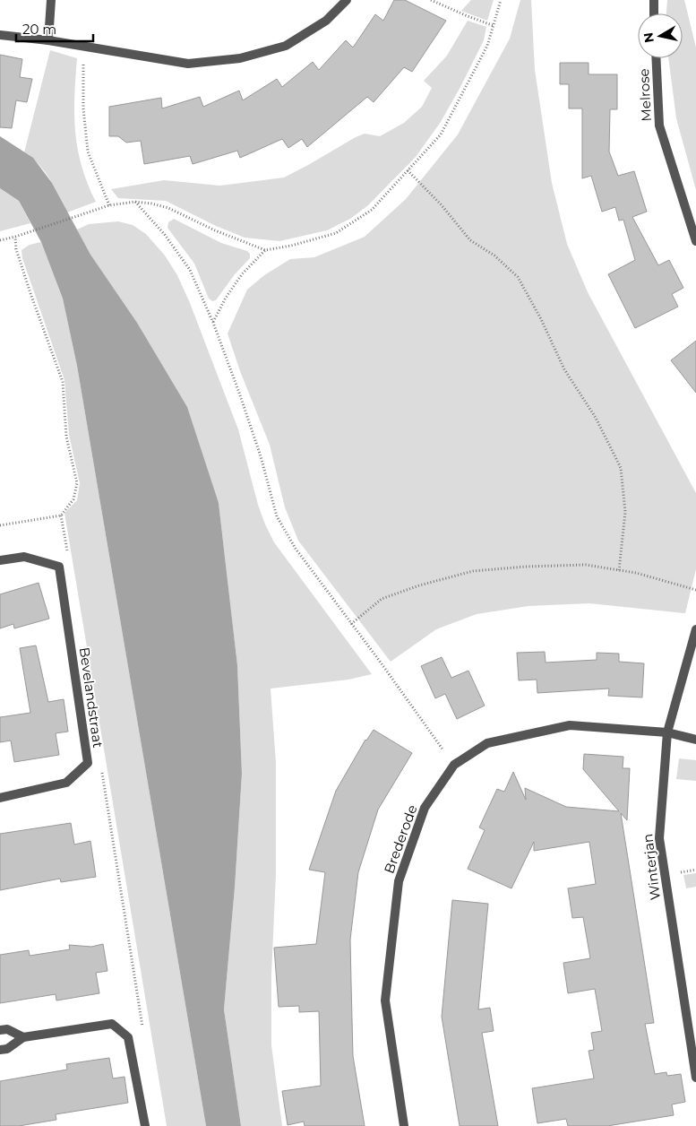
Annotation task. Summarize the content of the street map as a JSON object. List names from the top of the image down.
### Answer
{
  "streets": {
    "street": [
      "Melrose",
      "Bevelandstraat",
      "Brederode",
      "Winterjan"
    ]
  },
  "crossings": [
    ["Brederode", "Winterjan"]
  ],
  "scale_bar": "20 m",
  "north": "left"
}
